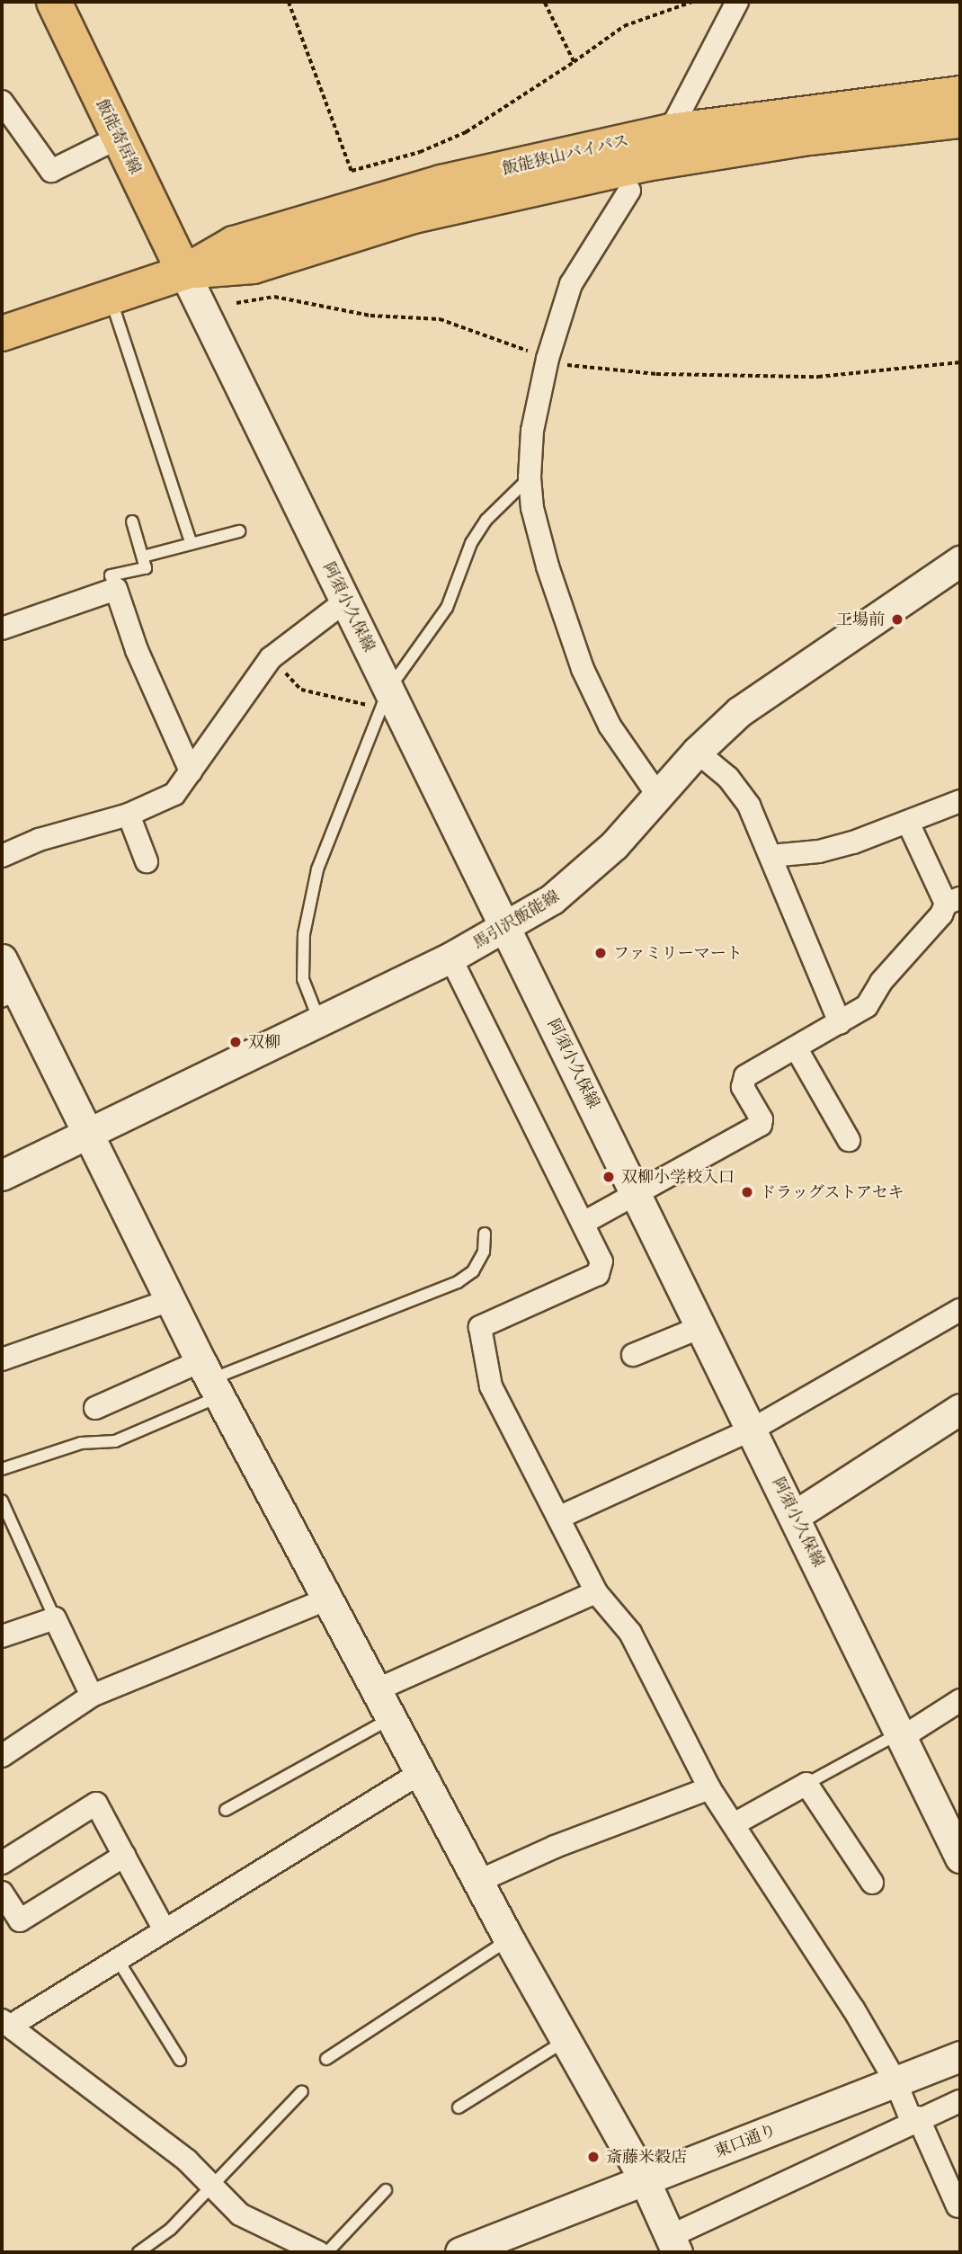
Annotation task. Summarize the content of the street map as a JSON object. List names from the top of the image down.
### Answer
{
  "streets": {
    "main road": ["飯能寄居線", "飯能狭山バイパス"],
    "street": ["阿須小久保線", "馬引沢飯能線", "東口通り"]
  },
  "crossings": [
    ["飯能寄居線", "飯能狭山バイパス"],
    ["飯能寄居線", "阿須小久保線"],
    ["飯能狭山バイパス", "阿須小久保線"],
    ["阿須小久保線", "馬引沢飯能線"]
  ],
  "places": [
    "工場前",
    "ファミリーマート",
    "双柳",
    "双柳小学校入口",
    "ドラッグストアセキ",
    "斎藤米穀店"
  ]
}
